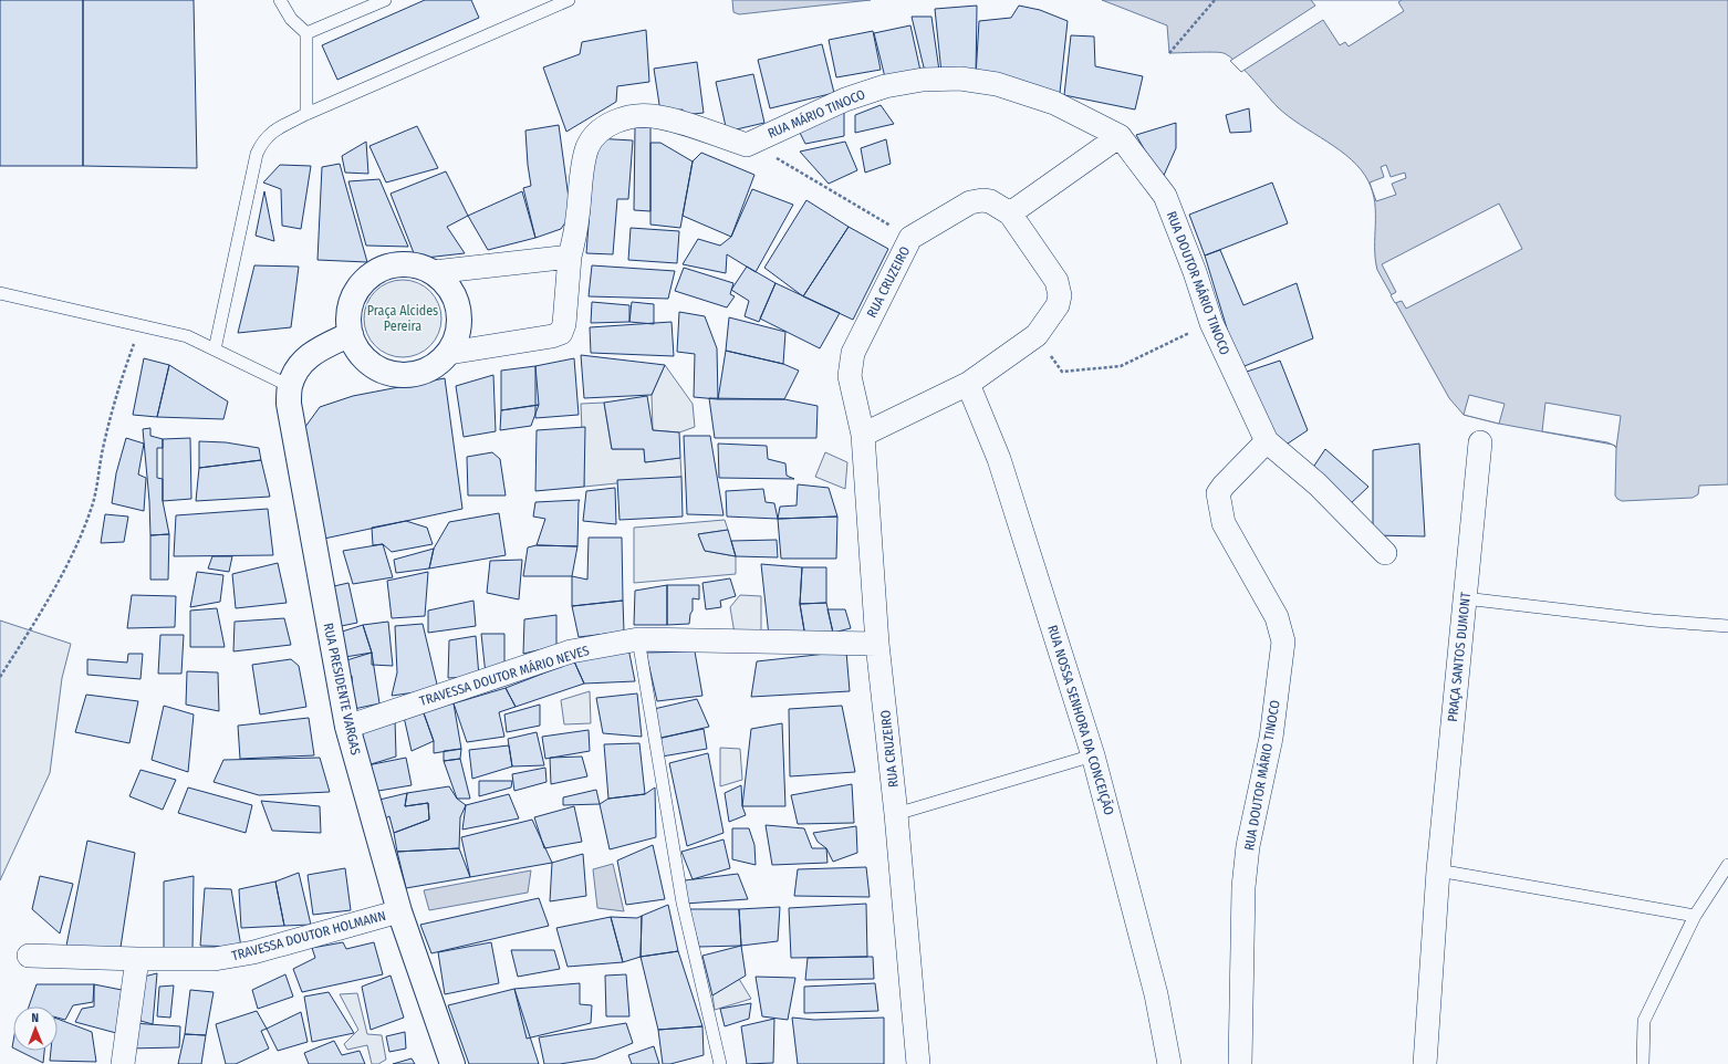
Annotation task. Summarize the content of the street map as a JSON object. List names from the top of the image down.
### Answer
{
  "streets": {
    "street": [
      "RUA MÁRIO TINOCO",
      "RUA CRUZEIRO",
      "RUA DOUTOR MÁRIO TINOCO",
      "PRAÇA SANTOS DUMONT",
      "TRAVESSA DOUTOR MÁRIO NEVES",
      "RUA PRESIDENTE VARGAS",
      "RUA NOSSA SENHORA DA CONCEIÇÃO",
      "TRAVESSA DOUTOR HOLMANN"
    ]
  },
  "crossings": [
    ["RUA MÁRIO TINOCO", "RUA DOUTOR MÁRIO TINOCO"],
    ["RUA CRUZEIRO", "TRAVESSA DOUTOR MÁRIO NEVES"],
    ["RUA CRUZEIRO", "RUA NOSSA SENHORA DA CONCEIÇÃO"],
    ["TRAVESSA DOUTOR MÁRIO NEVES", "RUA PRESIDENTE VARGAS"],
    ["RUA PRESIDENTE VARGAS", "TRAVESSA DOUTOR HOLMANN"]
  ],
  "parks": ["Praça Alcides Pereira"],
  "north": "top"
}
